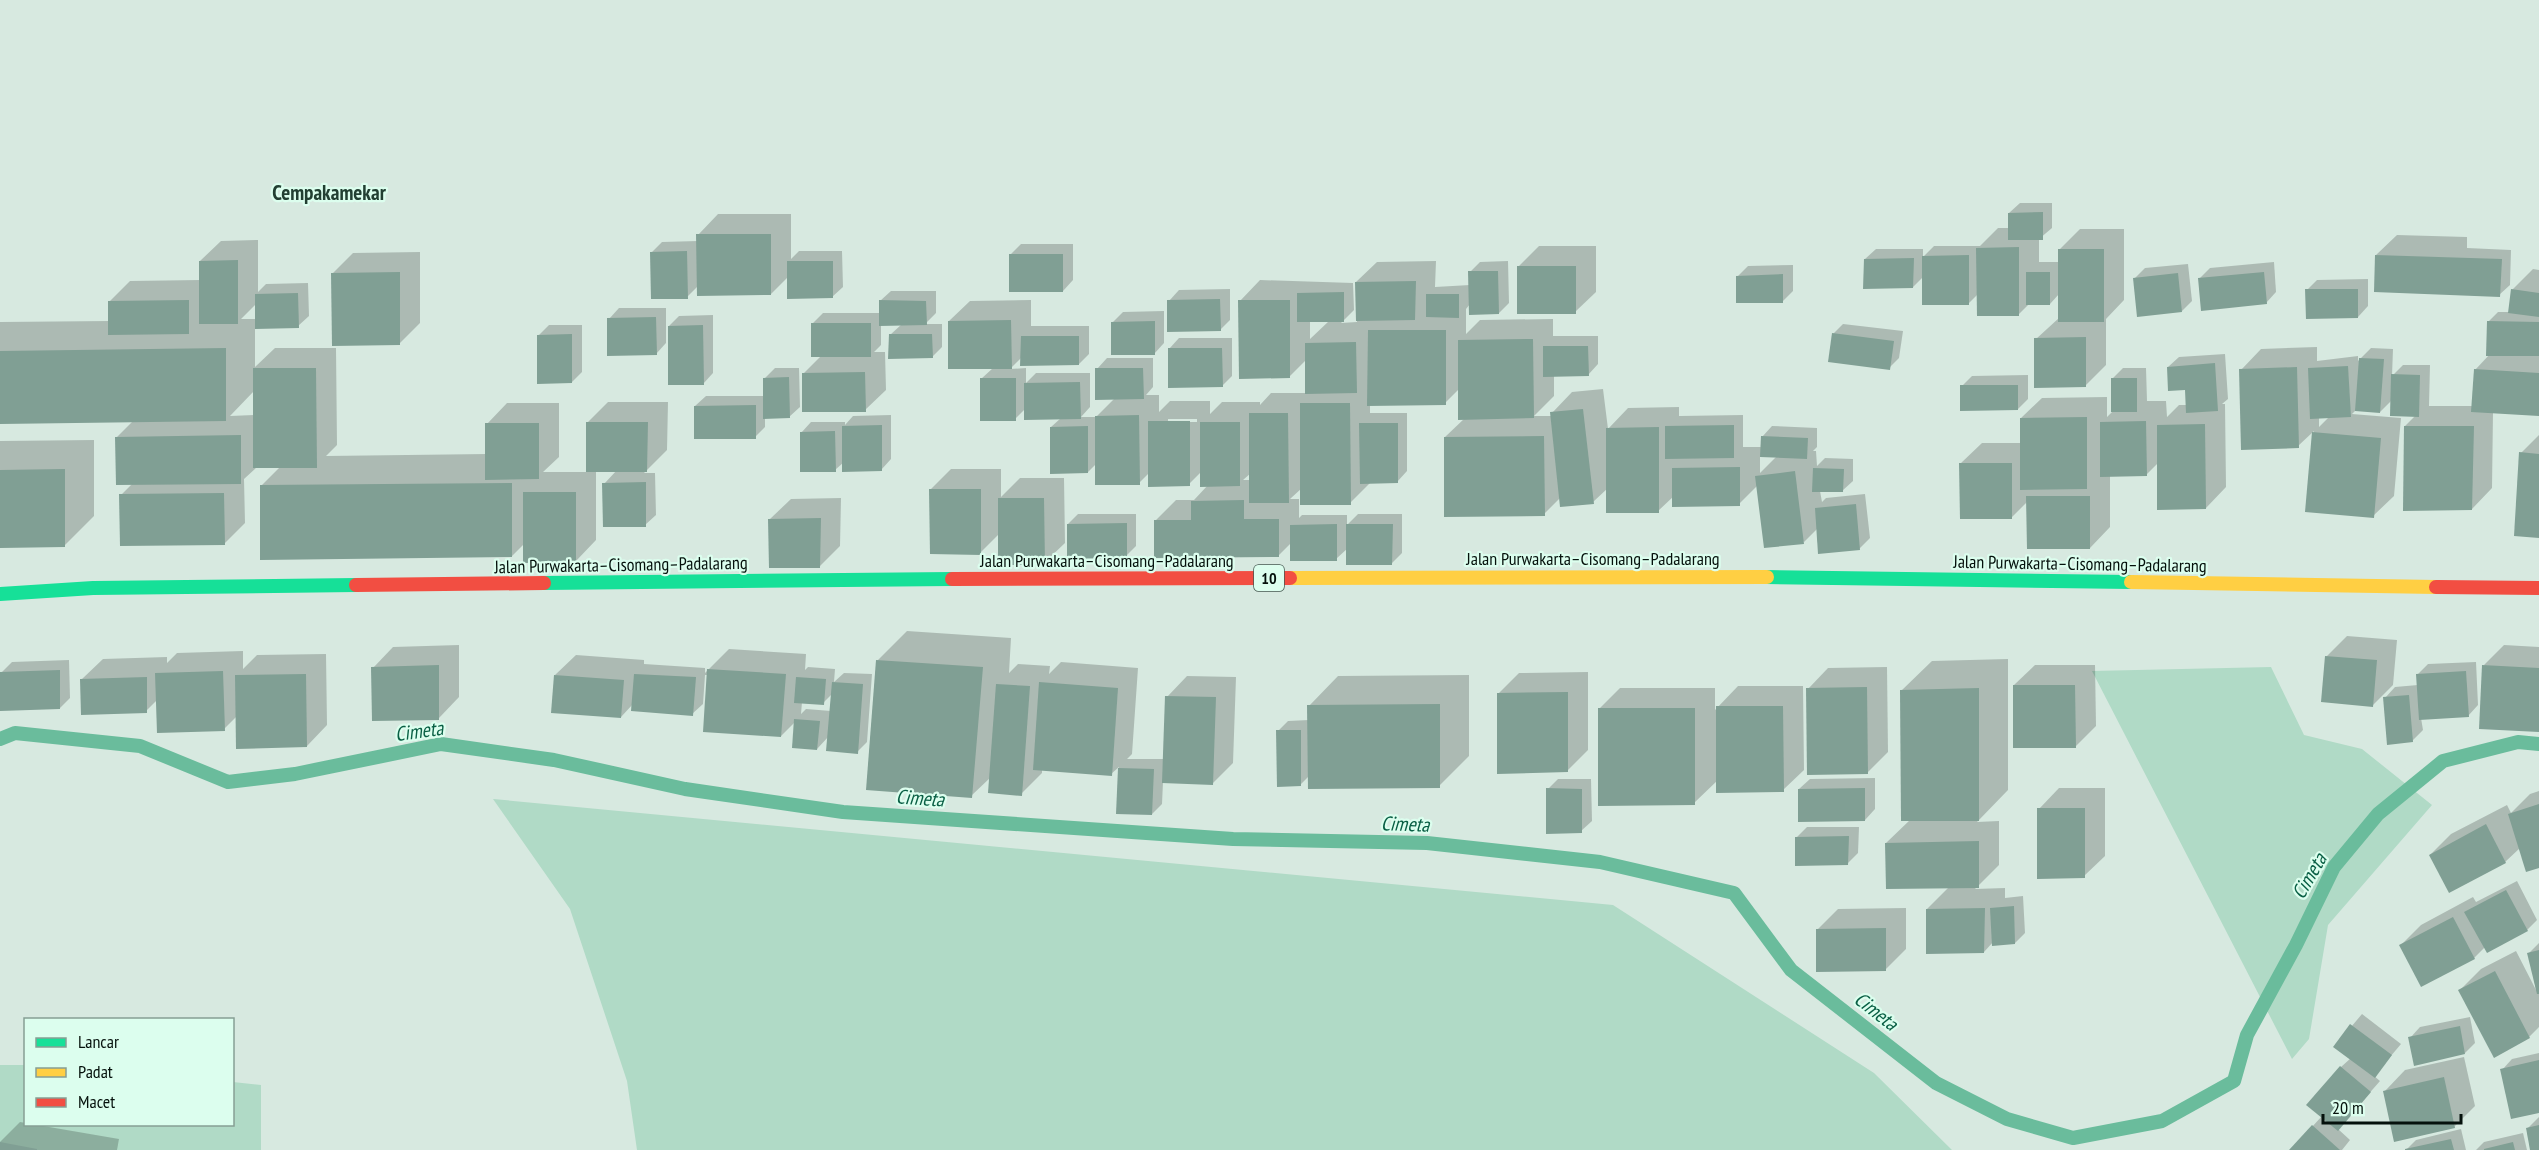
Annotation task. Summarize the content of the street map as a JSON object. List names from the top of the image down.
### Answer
{
  "streets": {
    "highway": ["Jalan Purwakarta–Cisomang–Padalarang", "10"]
  },
  "districts": ["Cempakamekar"],
  "water": ["Cimeta"],
  "legend": ["Lancar", "Padat", "Macet"],
  "scale_bar": "20 m"
}
